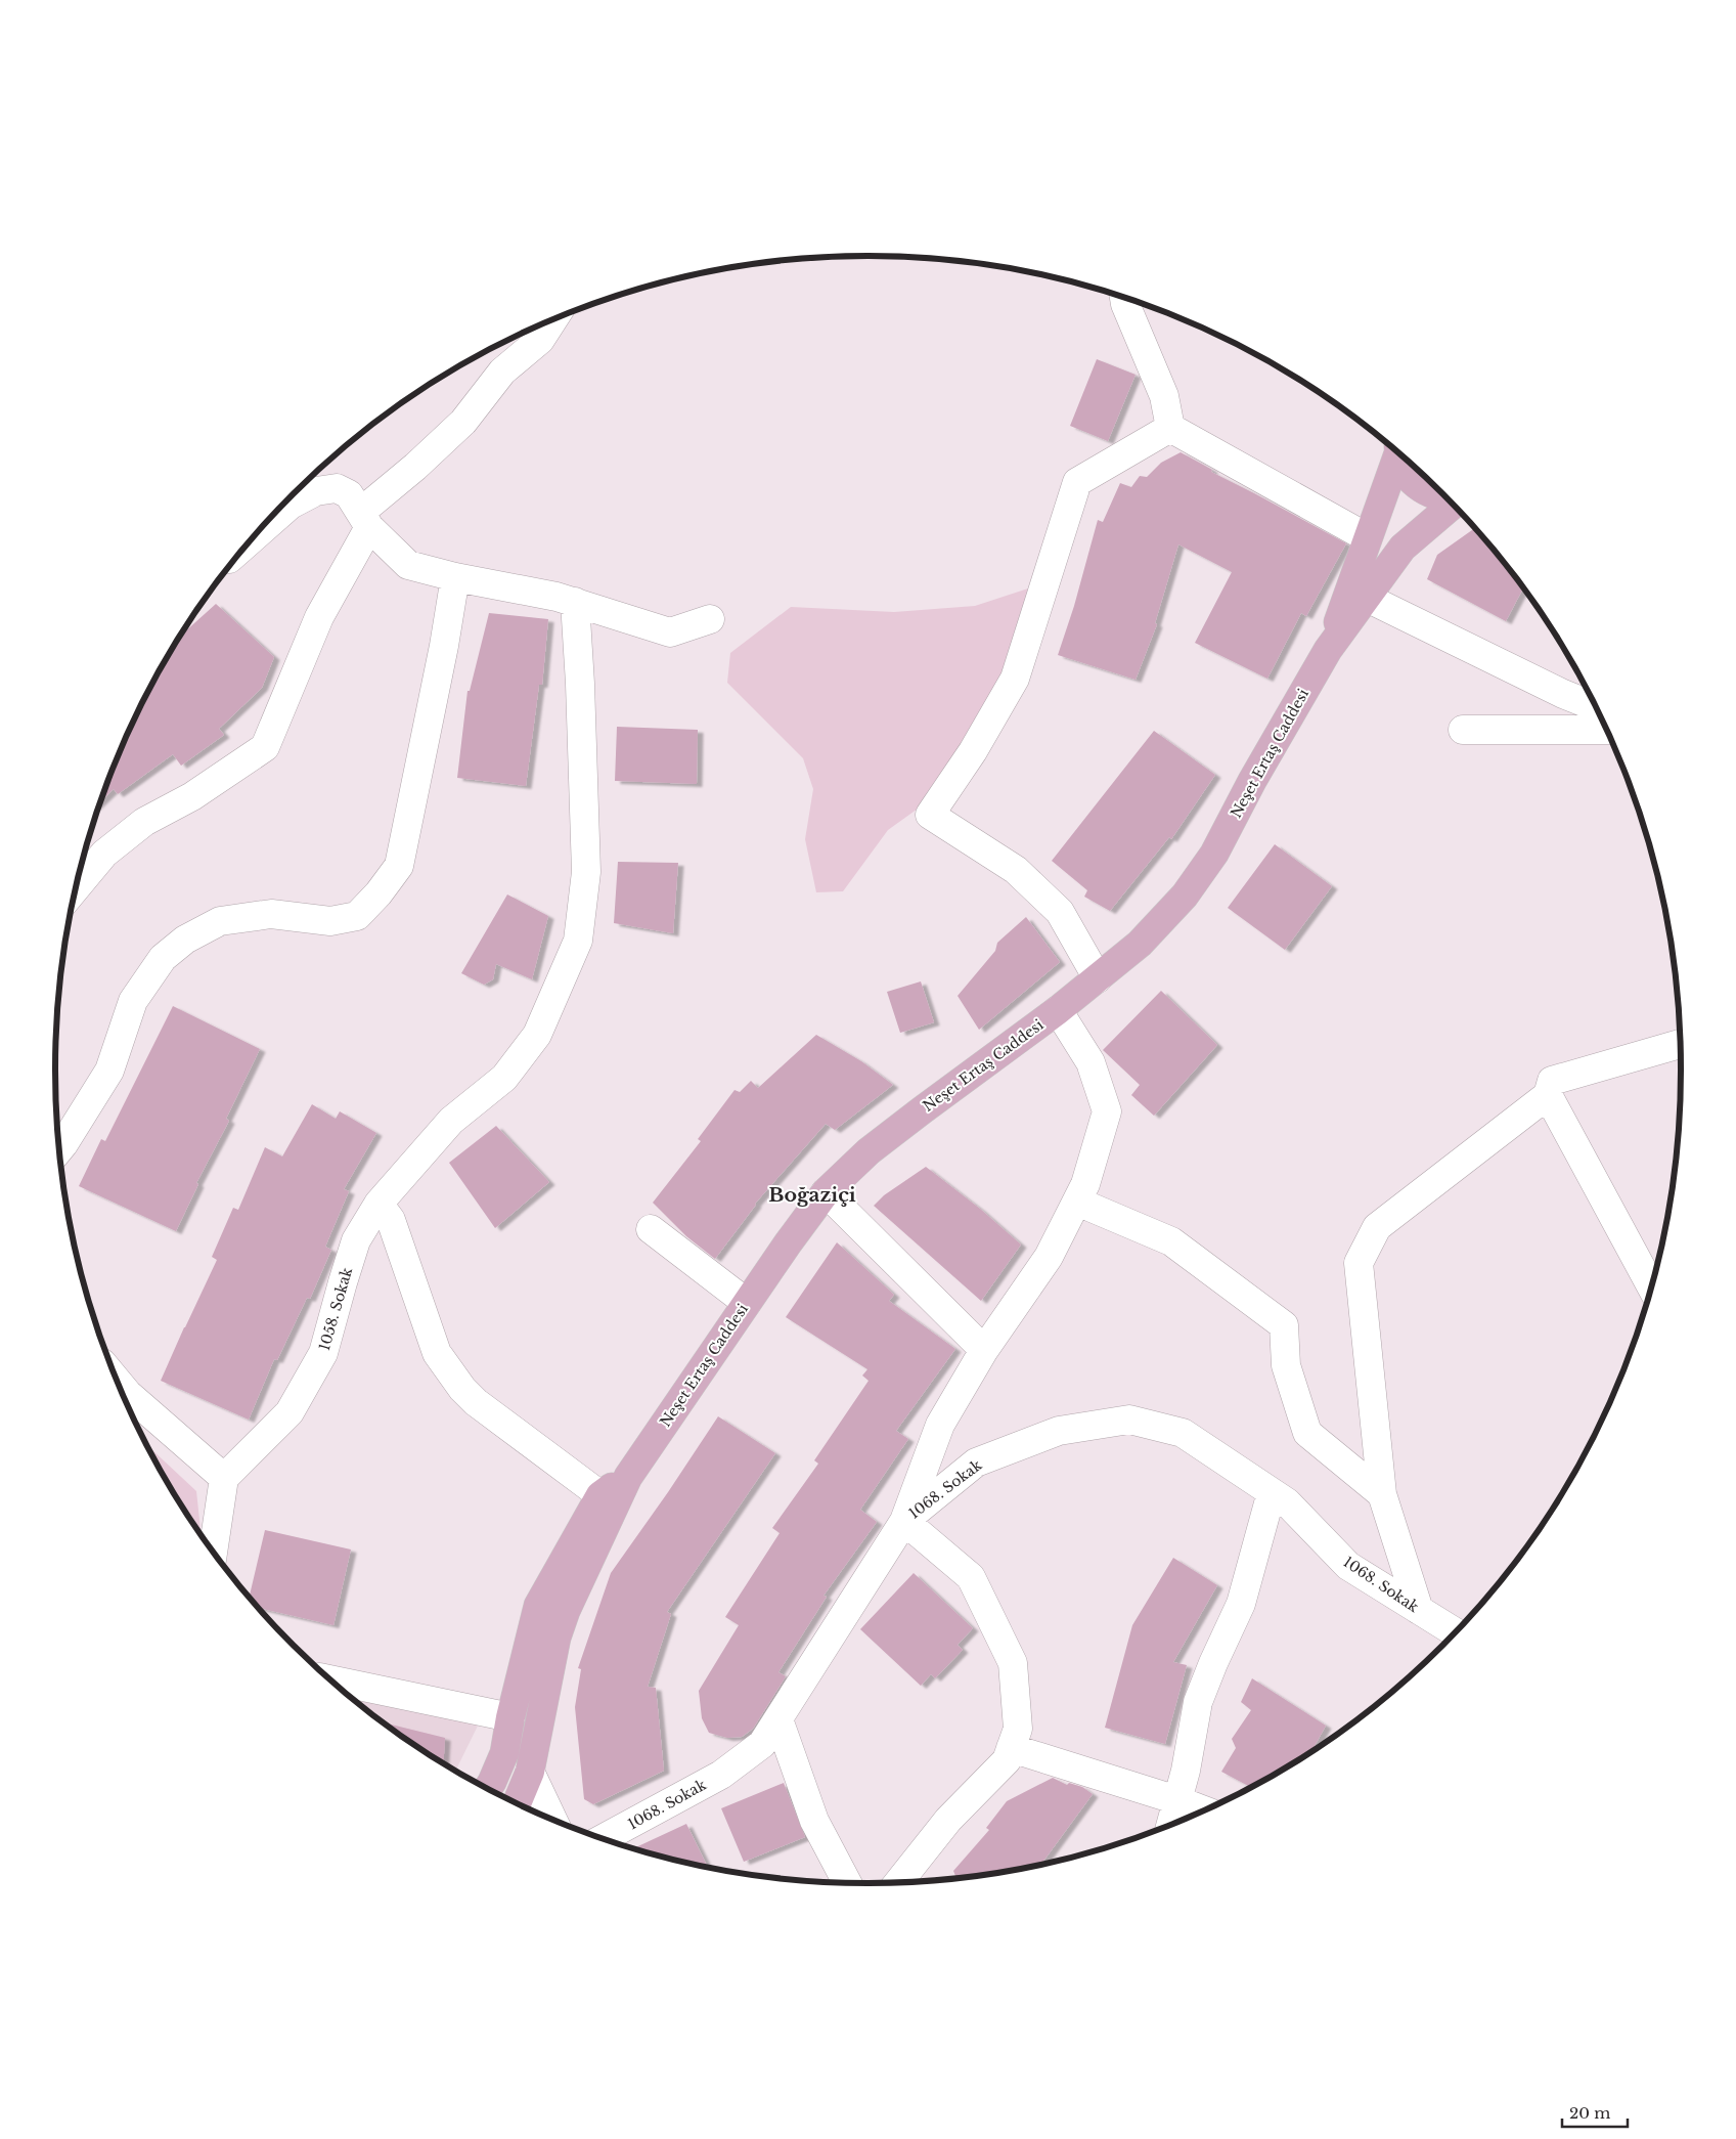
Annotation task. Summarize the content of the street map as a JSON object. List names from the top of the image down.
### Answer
{
  "streets": {
    "main road": ["Neşet Ertaş Caddesi"],
    "street": ["1058. Sokak", "1068. Sokak"]
  },
  "districts": ["Boğaziçi"],
  "scale_bar": "20 m"
}
